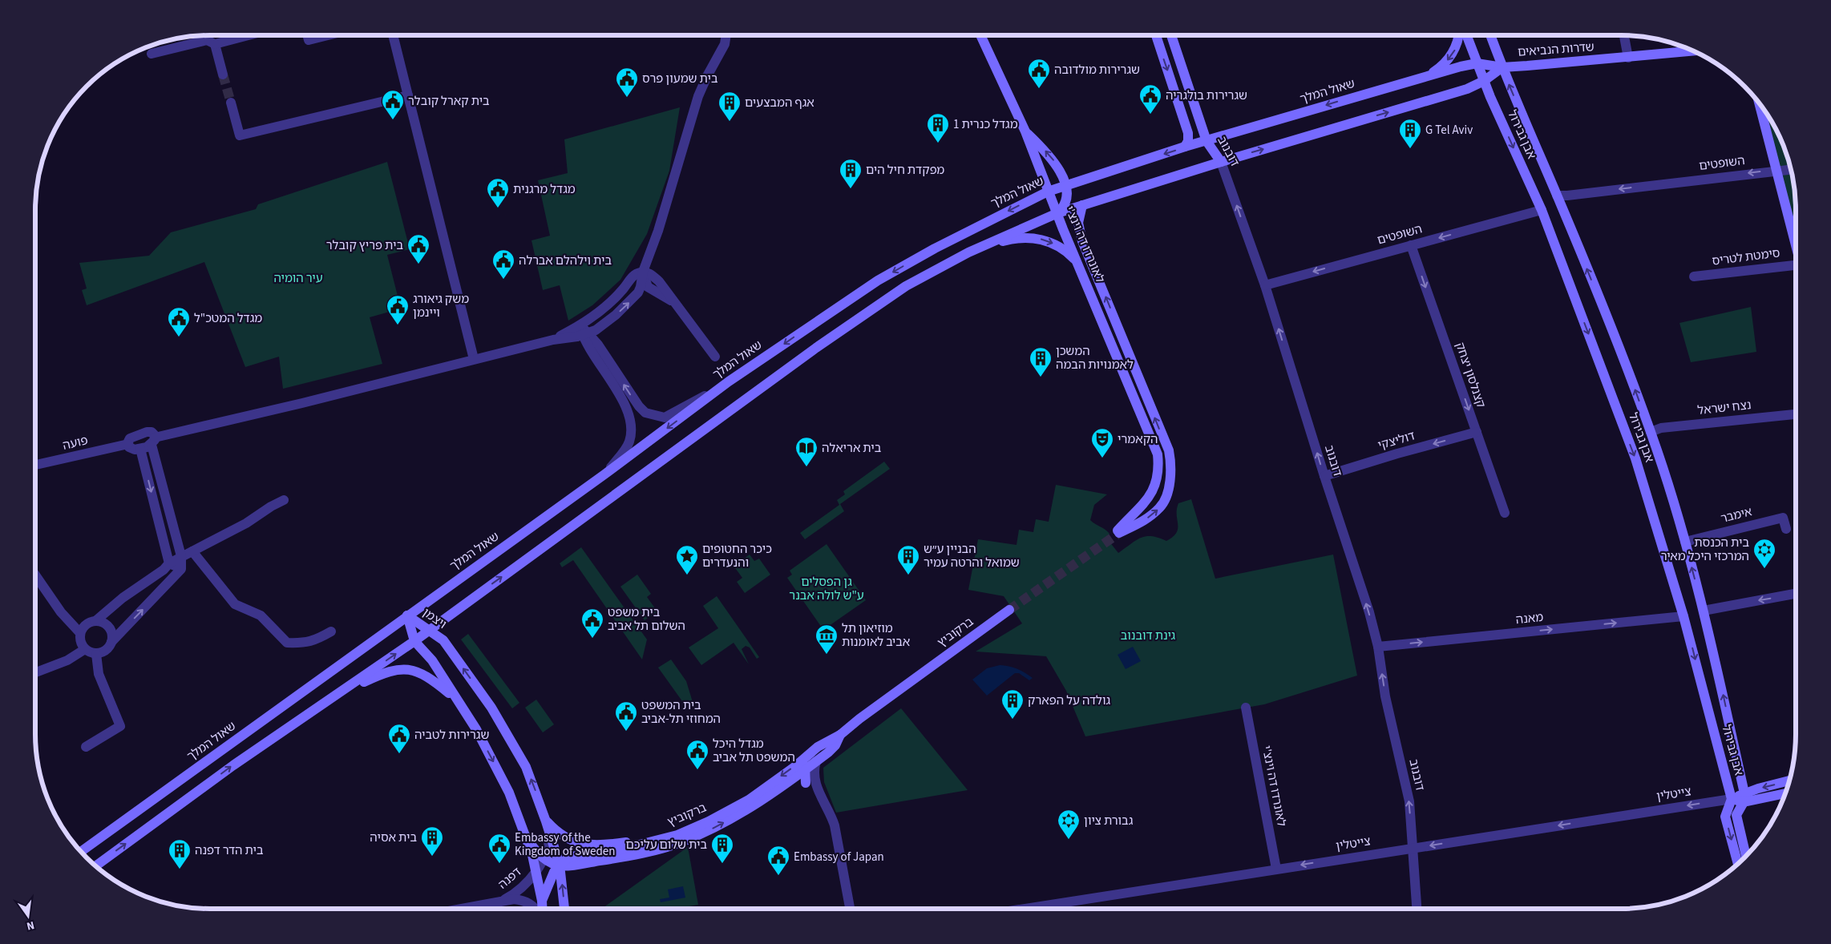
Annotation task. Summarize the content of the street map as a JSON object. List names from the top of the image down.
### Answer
{
  "streets": {
    "street": [
      "שדרות הנביאים",
      "שאול המלך",
      "אבן גבירול",
      "דובנוב",
      "השופטים",
      "לאונרדו דה וינצ'י",
      "סימטת לטריס",
      "קצנלסון יצחק",
      "נצח ישראל",
      "דוליצקי",
      "פועה",
      "אימבר",
      "ויצמן",
      "מאנה",
      "ברקוביץ",
      "צייטלין",
      "דפנה"
    ]
  },
  "crossings": [
    ["שדרות הנביאים", "שאול המלך"],
    ["שדרות הנביאים", "אבן גבירול"],
    ["שאול המלך", "אבן גבירול"],
    ["שאול המלך", "דובנוב"],
    ["שאול המלך", "לאונרדו דה וינצ'י"],
    ["שאול המלך", "ויצמן"],
    ["אבן גבירול", "השופטים"],
    ["אבן גבירול", "נצח ישראל"],
    ["אבן גבירול", "אימבר"],
    ["אבן גבירול", "מאנה"],
    ["אבן גבירול", "צייטלין"],
    ["דובנוב", "השופטים"],
    ["דובנוב", "דוליצקי"],
    ["דובנוב", "מאנה"],
    ["דובנוב", "צייטלין"],
    ["השופטים", "קצנלסון יצחק"],
    ["לאונרדו דה וינצ'י", "צייטלין"],
    ["קצנלסון יצחק", "דוליצקי"],
    ["ויצמן", "ברקוביץ"],
    ["ויצמן", "דפנה"]
  ],
  "one_way": [
    "דובנוב",
    "השופטים",
    "קצנלסון יצחק",
    "דוליצקי",
    "מאנה",
    "צייטלין"
  ],
  "parks": ["עיר הומיה", "גן הפסלים ע\"ש לולה אבנר", "גינת דובנוב"],
  "places": {
    "public building": [
      "שגרירות מולדובה",
      "בית שמעון פרס",
      "שגרירות בולגריה",
      "בית קארל קובלר",
      "מגדל מרגנית",
      "בית פריץ קובלר",
      "בית וילהלם אברלה",
      "משק גיאורג ויינמן",
      "מגדל המטכ\"ל",
      "בית משפט השלום תל אביב",
      "בית המשפט המחוזי תל-אביב",
      "שגרירות לטביה",
      "מגדל היכל המשפט תל אביב",
      "Embassy of the Kingdom of Sweden",
      "Embassy of Japan"
    ],
    "building": [
      "אגף המבצעים",
      "מגדל כנרית 1",
      "G Tel Aviv",
      "מפקדת חיל הים",
      "המשכן לאמנויות הבמה",
      "הבניין ע״ש שמואל והרטה עמיר",
      "גולדה על הפארק",
      "בית אסיה",
      "בית שלום עליכם",
      "בית הדר דפנה"
    ],
    "theatre": ["הקאמרי"],
    "library": ["בית אריאלה"],
    "synagogue": ["בית הכנסת המרכזי היכל מאיר", "גבורת ציון"],
    "place": ["כיכר החטופים והנעדרים"],
    "museum": ["מוזיאון תל אביב לאומנות"]
  },
  "north": "bottom"
}
